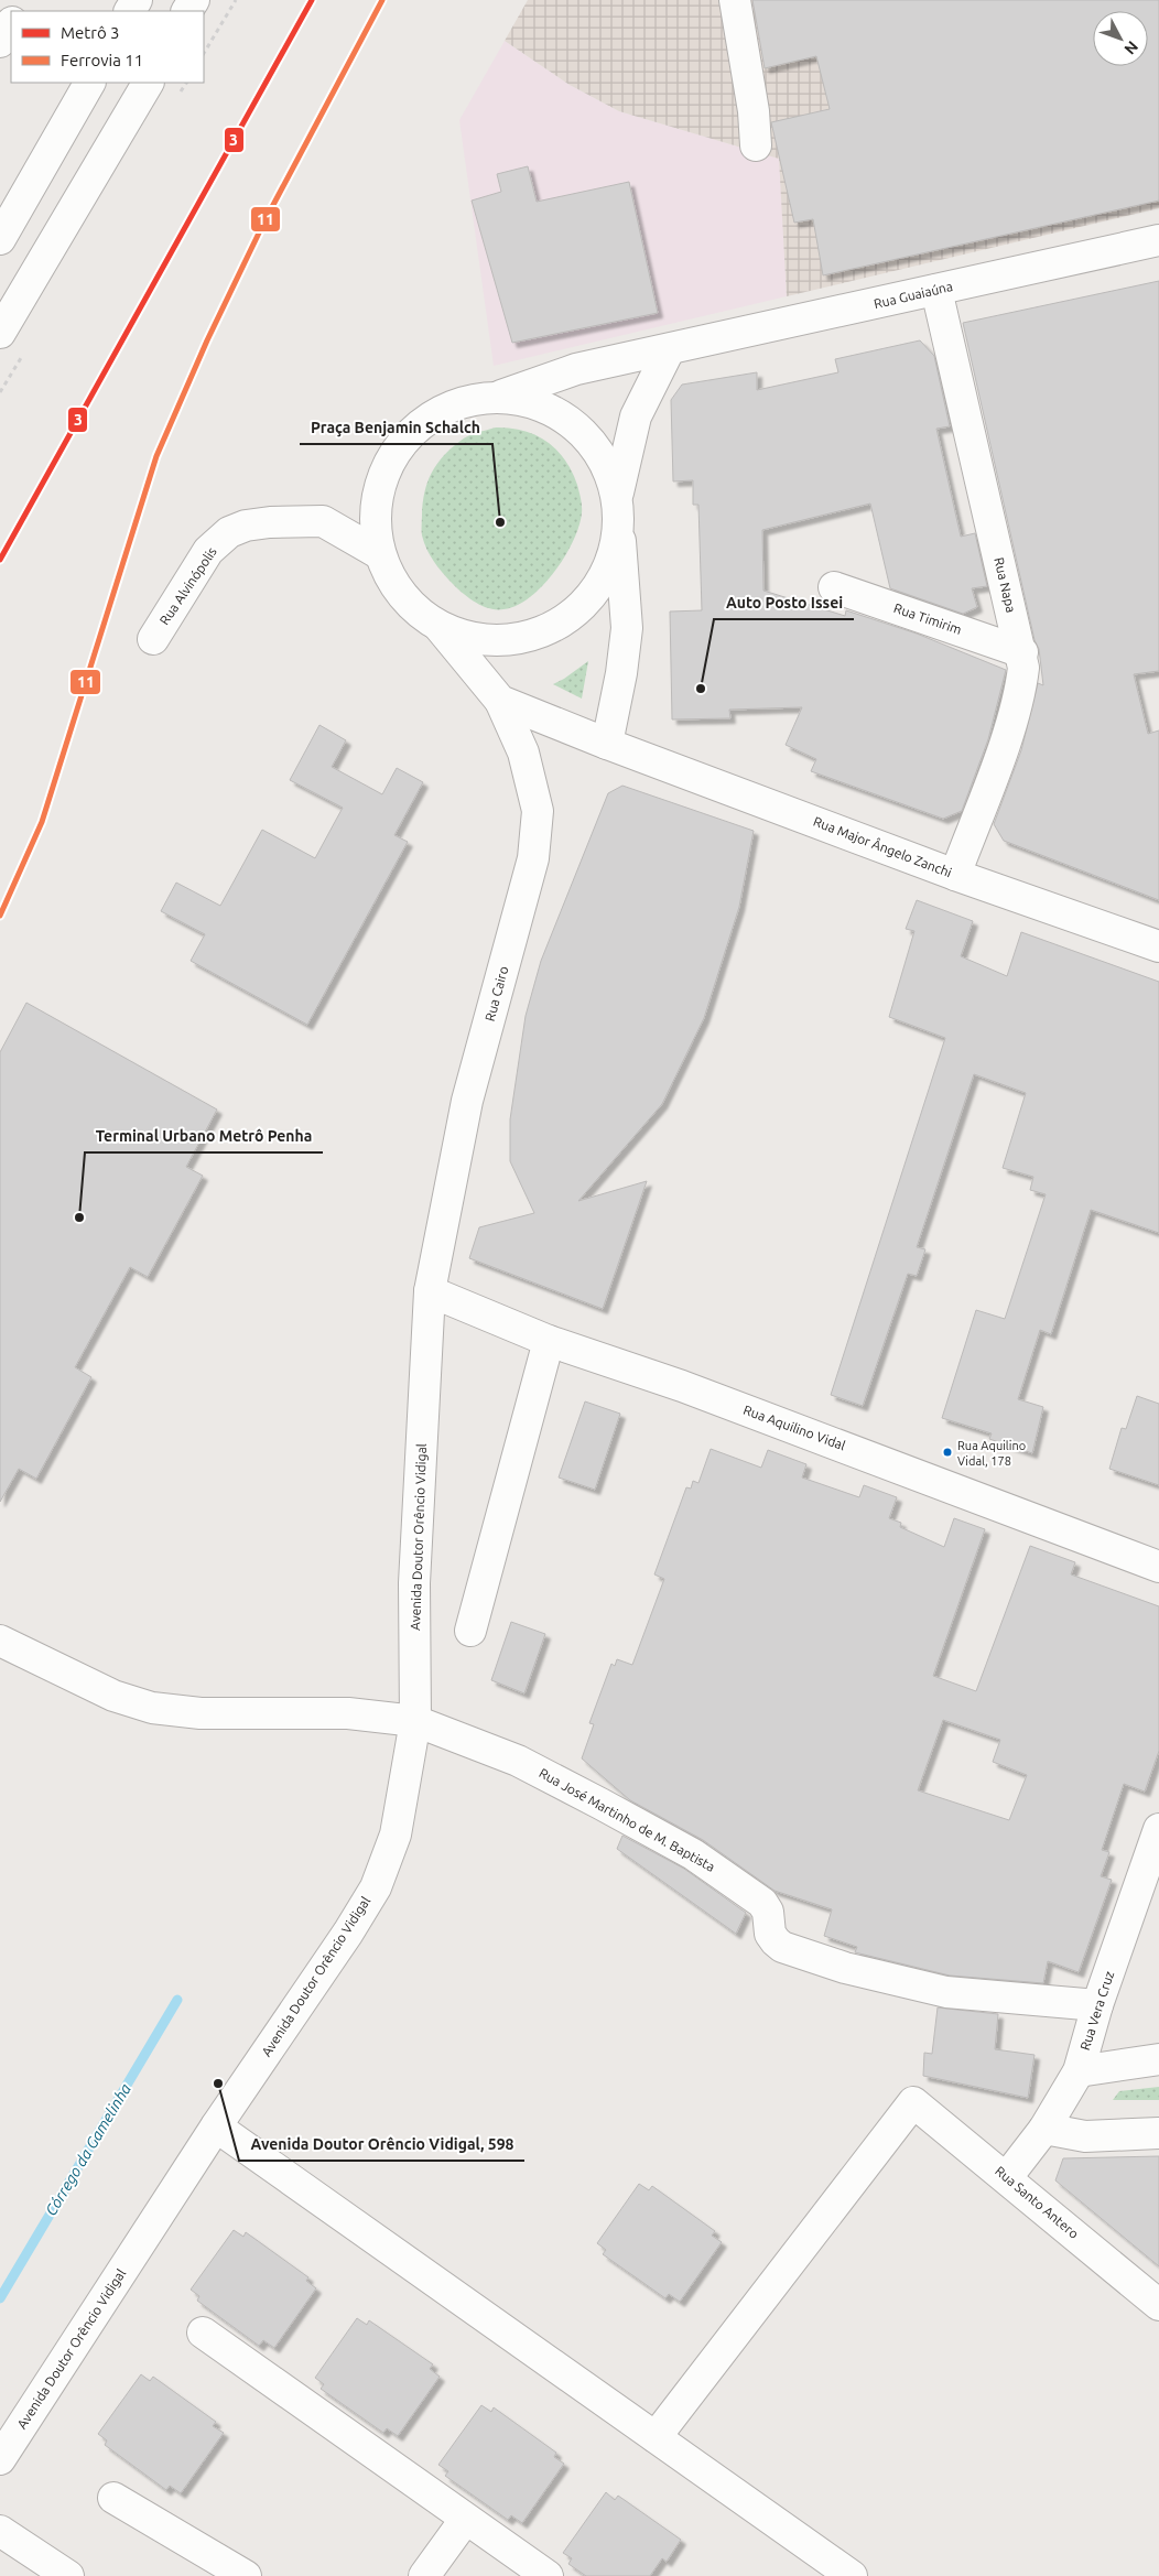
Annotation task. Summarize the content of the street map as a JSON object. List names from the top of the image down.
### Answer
{
  "streets": {
    "main road": [
      "Rua Guaiaúna",
      "Rua Napa",
      "Rua Alvinópolis",
      "Rua Timirim",
      "Rua Major Ângelo Zanchi",
      "Rua Cairo",
      "Rua Aquilino Vidal",
      "Avenida Doutor Orêncio Vidigal",
      "Rua José Martinho de M. Baptista",
      "Rua Vera Cruz",
      "Rua Santo Antero"
    ]
  },
  "crossings": [
    ["Rua Guaiaúna", "Rua Napa"],
    ["Rua Napa", "Rua Timirim"],
    ["Rua Napa", "Rua Major Ângelo Zanchi"],
    ["Rua Major Ângelo Zanchi", "Rua Cairo"],
    ["Rua Cairo", "Rua Aquilino Vidal"],
    ["Rua Cairo", "Avenida Doutor Orêncio Vidigal"],
    ["Rua Aquilino Vidal", "Avenida Doutor Orêncio Vidigal"],
    ["Avenida Doutor Orêncio Vidigal", "Rua José Martinho de M. Baptista"],
    ["Rua José Martinho de M. Baptista", "Rua Vera Cruz"],
    ["Rua Vera Cruz", "Rua Santo Antero"]
  ],
  "water": ["Córrego da Gamelinha"],
  "places": [
    "Praça Benjamin Schalch",
    "Auto Posto Issei",
    "Terminal Urbano Metrô Penha",
    "Rua Aquilino Vidal, 178",
    "Avenida Doutor Orêncio Vidigal, 598"
  ],
  "lines": ["metro line 3", "rail line 11"],
  "legend": ["Metrô 3", "Ferrovia 11"],
  "north": "bottom right"
}
